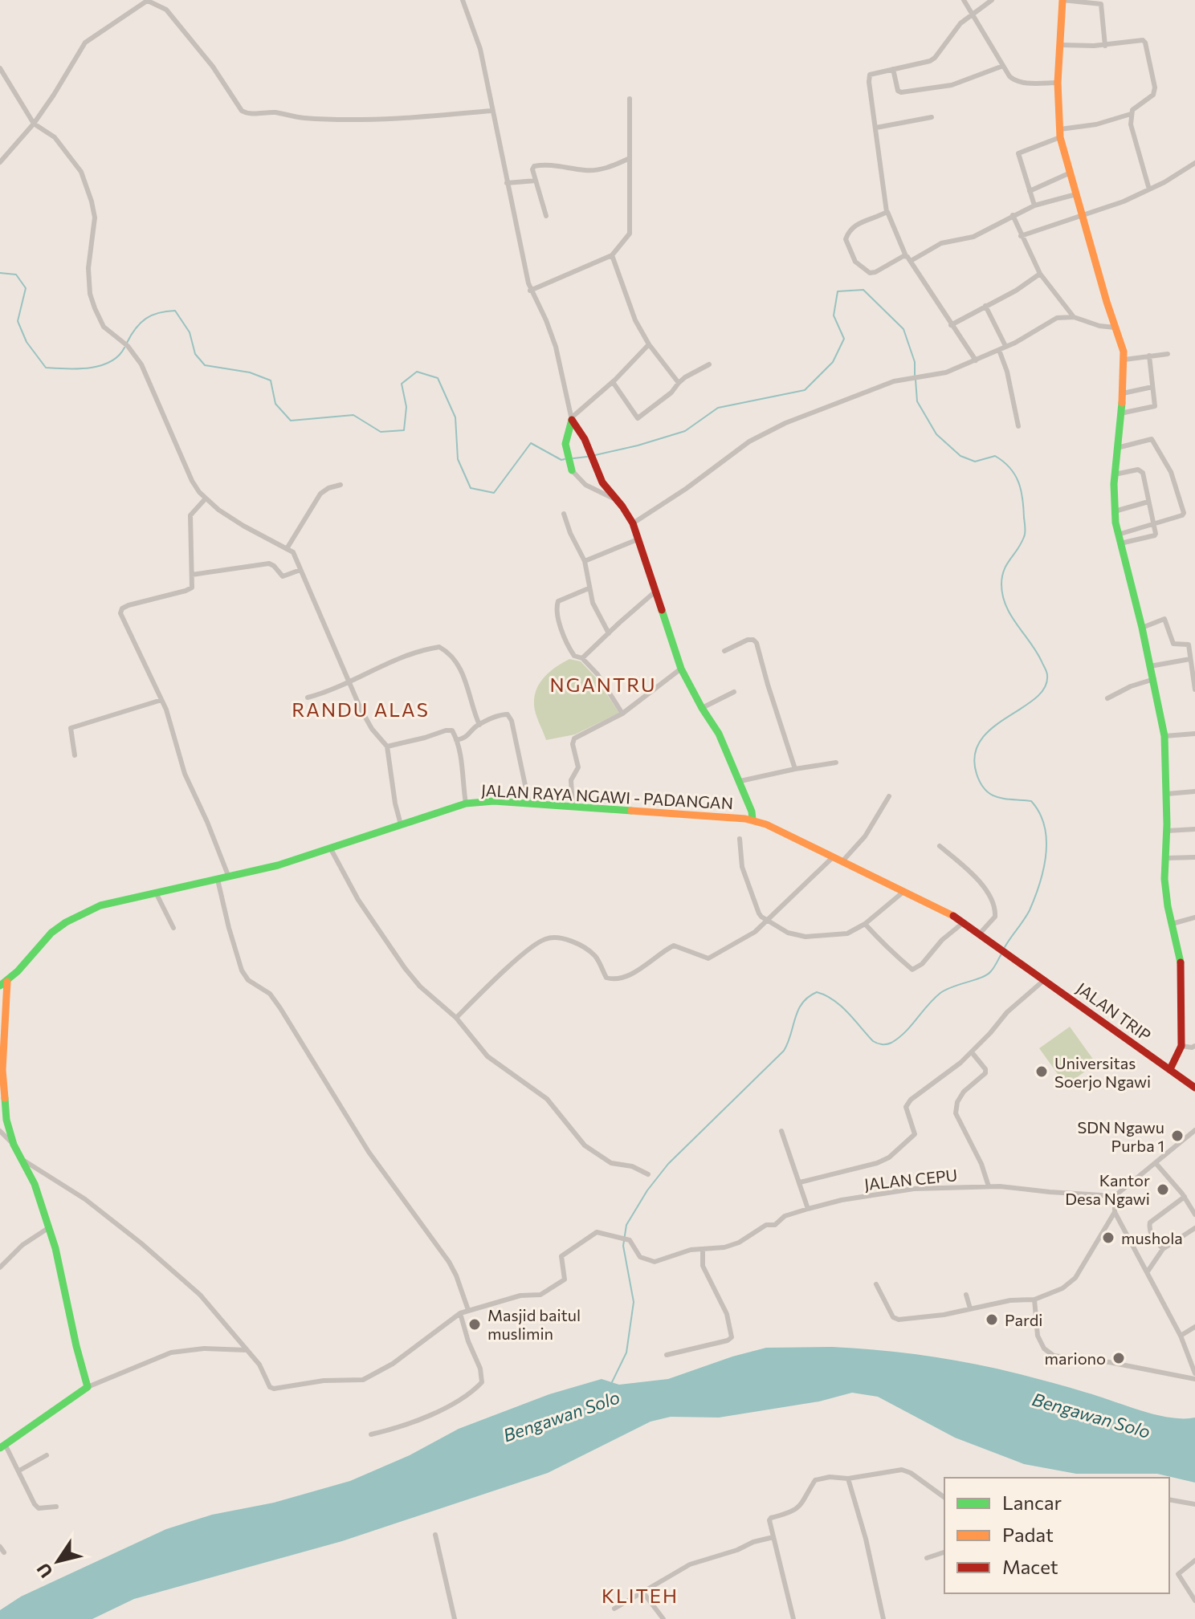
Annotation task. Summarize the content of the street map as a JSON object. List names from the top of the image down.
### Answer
{
  "streets": {
    "main road": ["JALAN RAYA NGAWI - PADANGAN", "JALAN TRIP"],
    "street": ["JALAN CEPU"]
  },
  "crossings": [
    ["JALAN RAYA NGAWI - PADANGAN", "JALAN TRIP"]
  ],
  "districts": ["NGANTRU", "RANDU ALAS", "KLITEH"],
  "water": ["Bengawan Solo"],
  "places": [
    "Universitas Soerjo Ngawi",
    "SDN Ngawu Purba 1",
    "Kantor Desa Ngawi",
    "mushola",
    "Pardi",
    "Masjid baitul muslimin",
    "mariono"
  ],
  "legend": ["Lancar", "Padat", "Macet"],
  "north": "bottom left"
}
